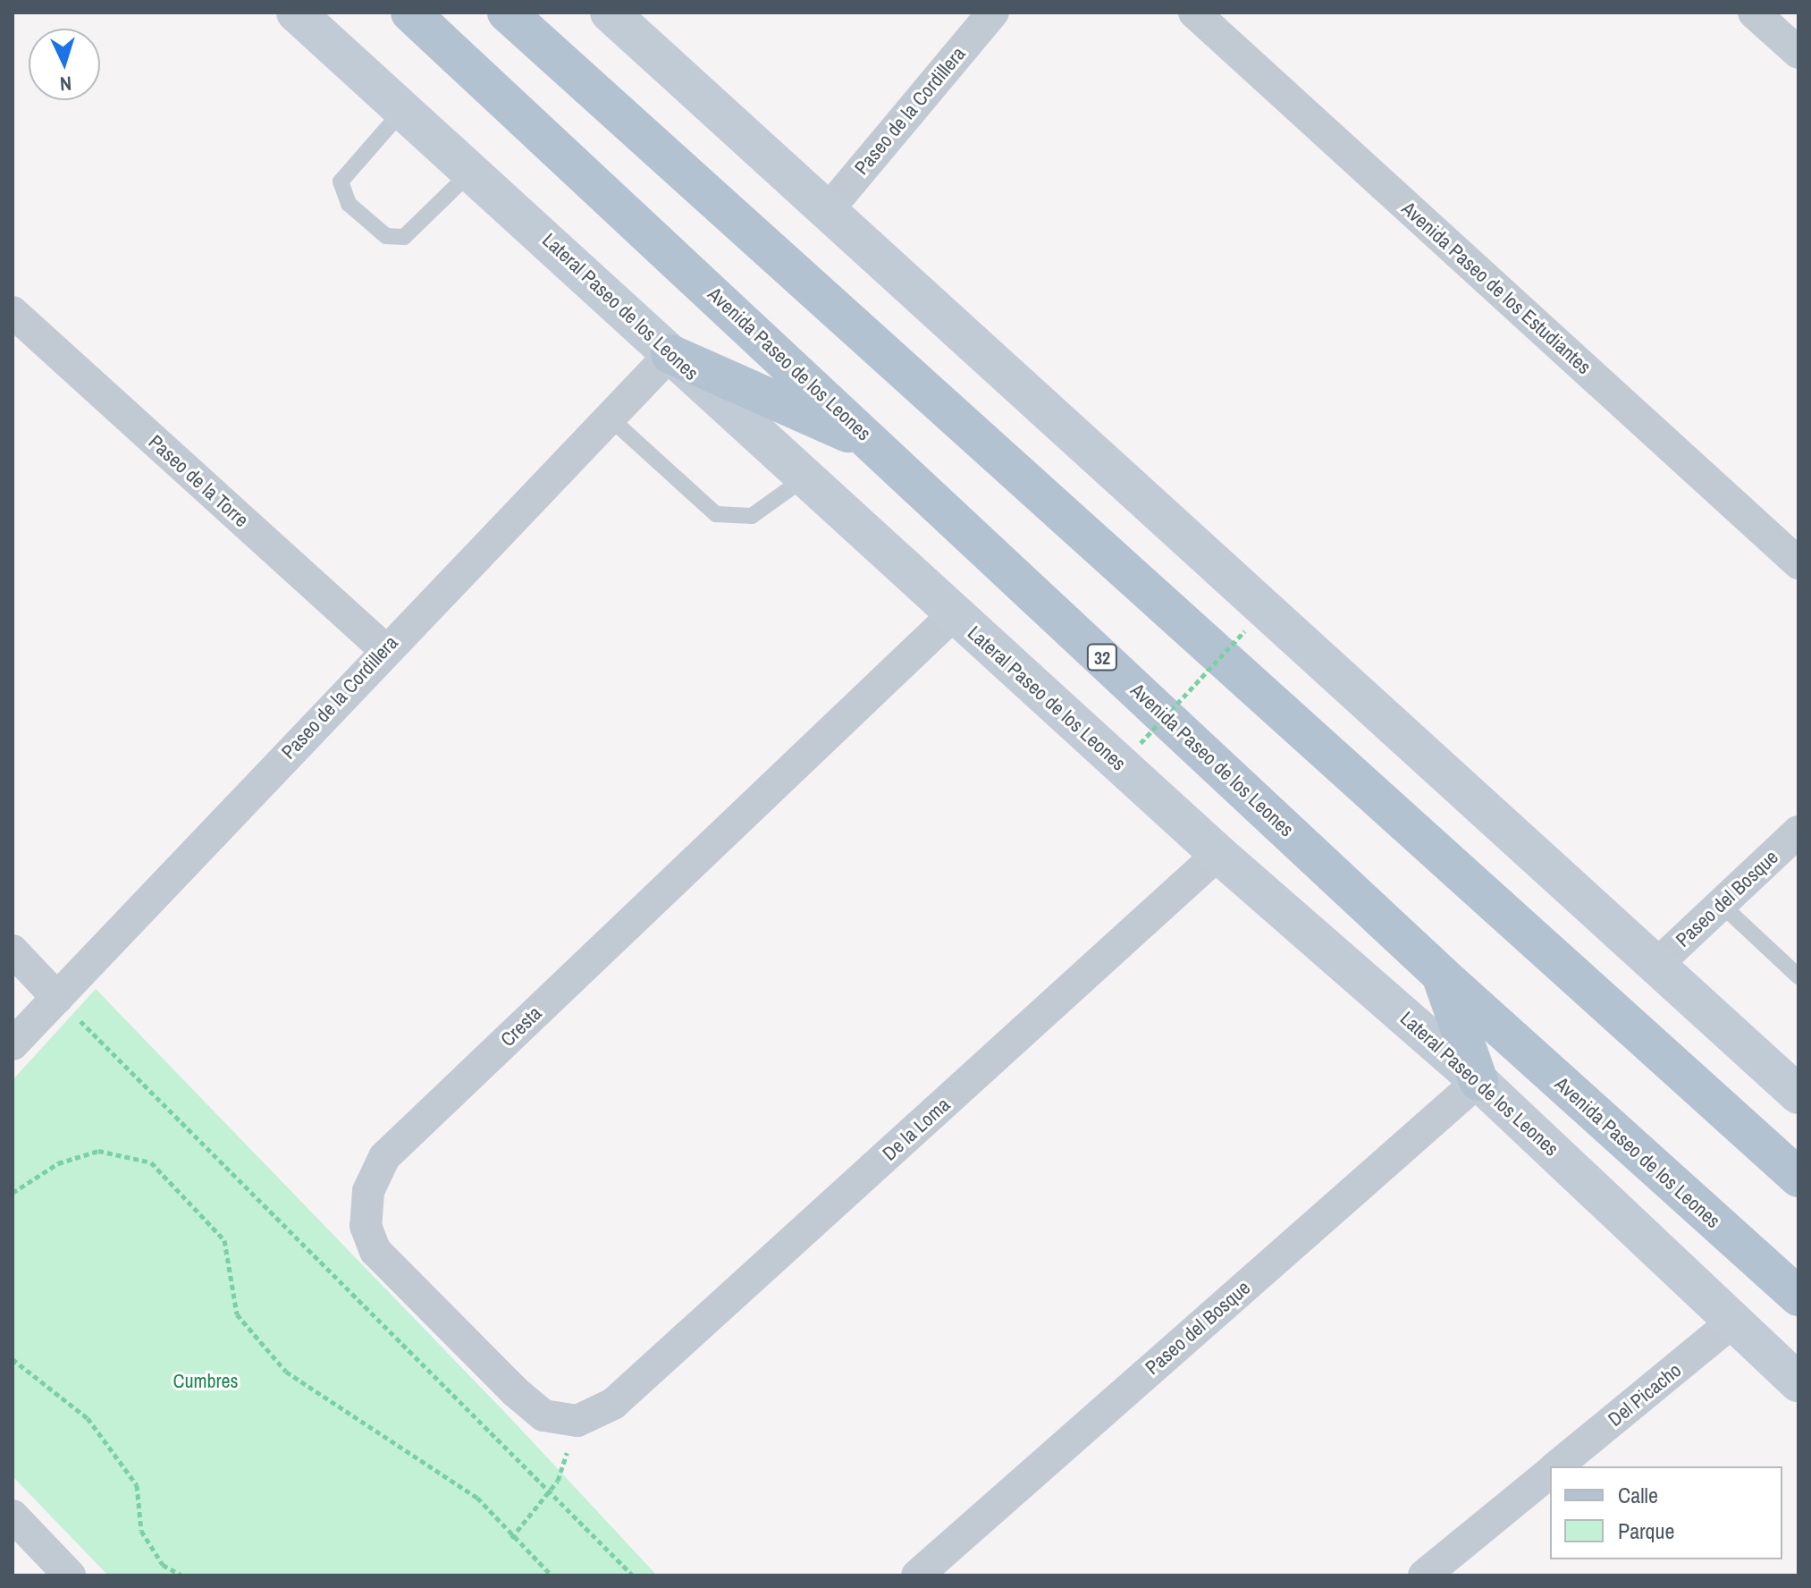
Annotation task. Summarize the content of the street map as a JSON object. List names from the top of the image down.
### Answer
{
  "streets": {
    "main road": ["Avenida Paseo de los Leones", "32"],
    "street": [
      "Paseo de la Cordillera",
      "Avenida Paseo de los Estudiantes",
      "Lateral Paseo de los Leones",
      "Paseo de la Torre",
      "Paseo del Bosque",
      "Cresta",
      "De la Loma",
      "Del Picacho"
    ]
  },
  "crossings": [
    ["Paseo de la Cordillera", "Lateral Paseo de los Leones"],
    ["Paseo de la Cordillera", "Paseo de la Torre"],
    ["Lateral Paseo de los Leones", "Paseo del Bosque"],
    ["Lateral Paseo de los Leones", "Cresta"],
    ["Lateral Paseo de los Leones", "De la Loma"],
    ["Lateral Paseo de los Leones", "Del Picacho"],
    ["Cresta", "De la Loma"]
  ],
  "parks": ["Cumbres"],
  "legend": ["Calle", "Parque"],
  "north": "bottom"
}
